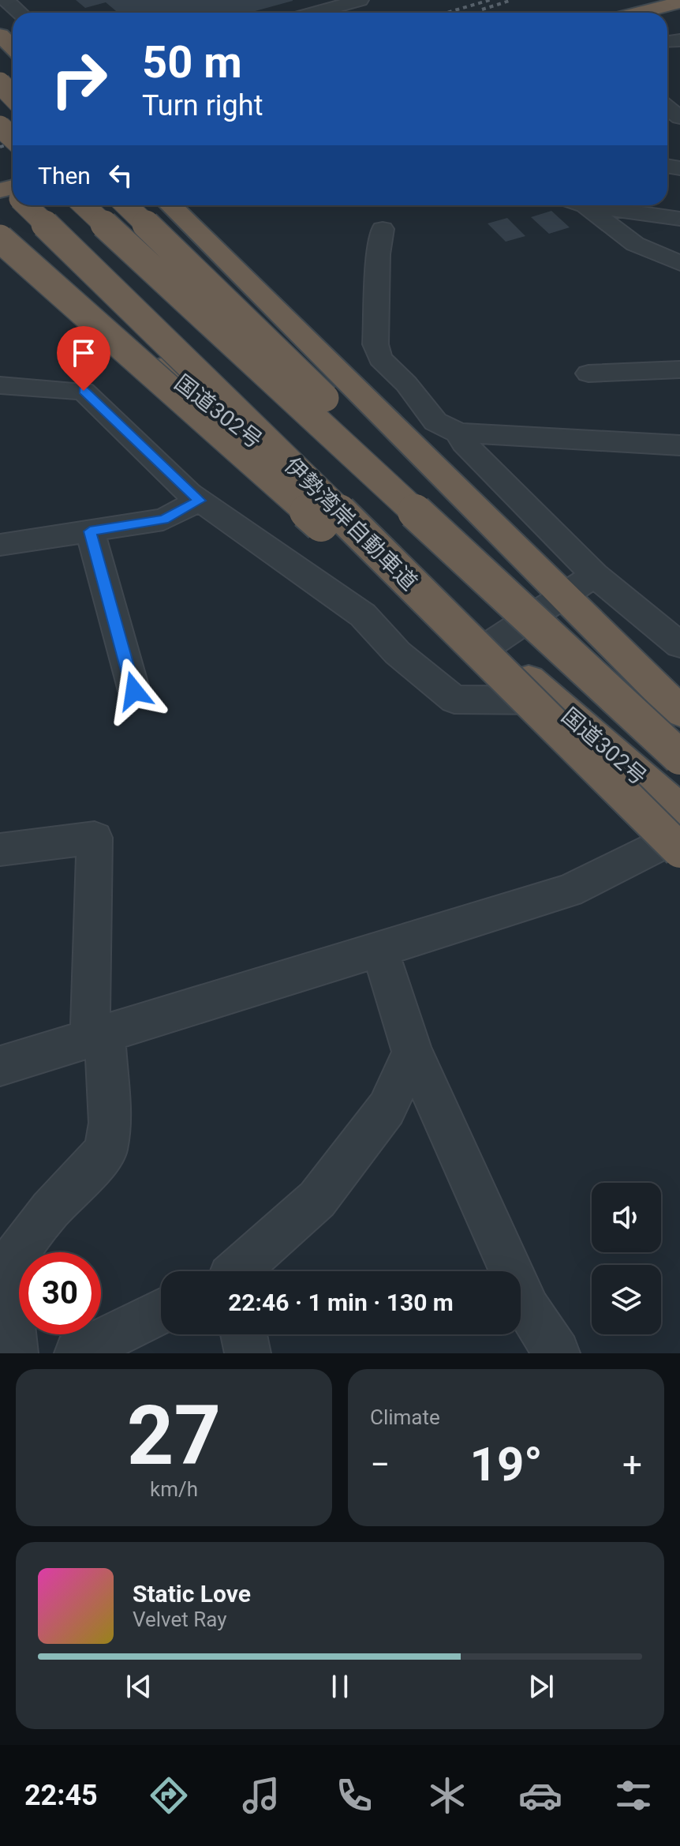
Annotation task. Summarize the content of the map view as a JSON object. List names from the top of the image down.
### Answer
{
  "streets": {
    "highway": ["国道302号", "伊勢湾岸自動車道"]
  },
  "crossings": [
    ["国道302号", "伊勢湾岸自動車道"]
  ],
  "page": {
    "turn": ["50 m", "Turn right"],
    "then": "Then",
    "limit": "30",
    "trip": "22:46 · 1 min · 130 m",
    "tile": [
      ["27", "km/h"],
      "Climate"
    ],
    "heat": ["−", "19°", "+"],
    "song": ["Static Love", "Velvet Ray"],
    "tabs": "22:45"
  }
}
